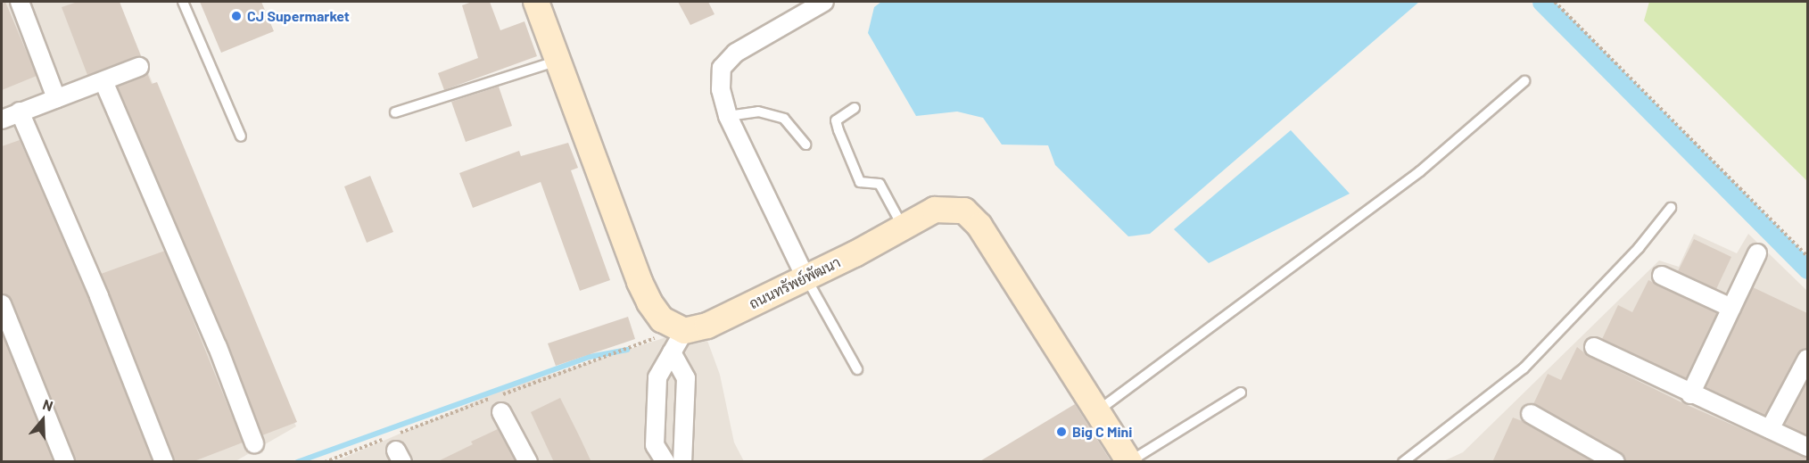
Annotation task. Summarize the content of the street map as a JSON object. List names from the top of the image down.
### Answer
{
  "streets": {
    "street": ["ถนนทรัพย์พัฒนา"]
  },
  "places": ["CJ Supermarket", "Big C Mini"],
  "north": "top"
}
